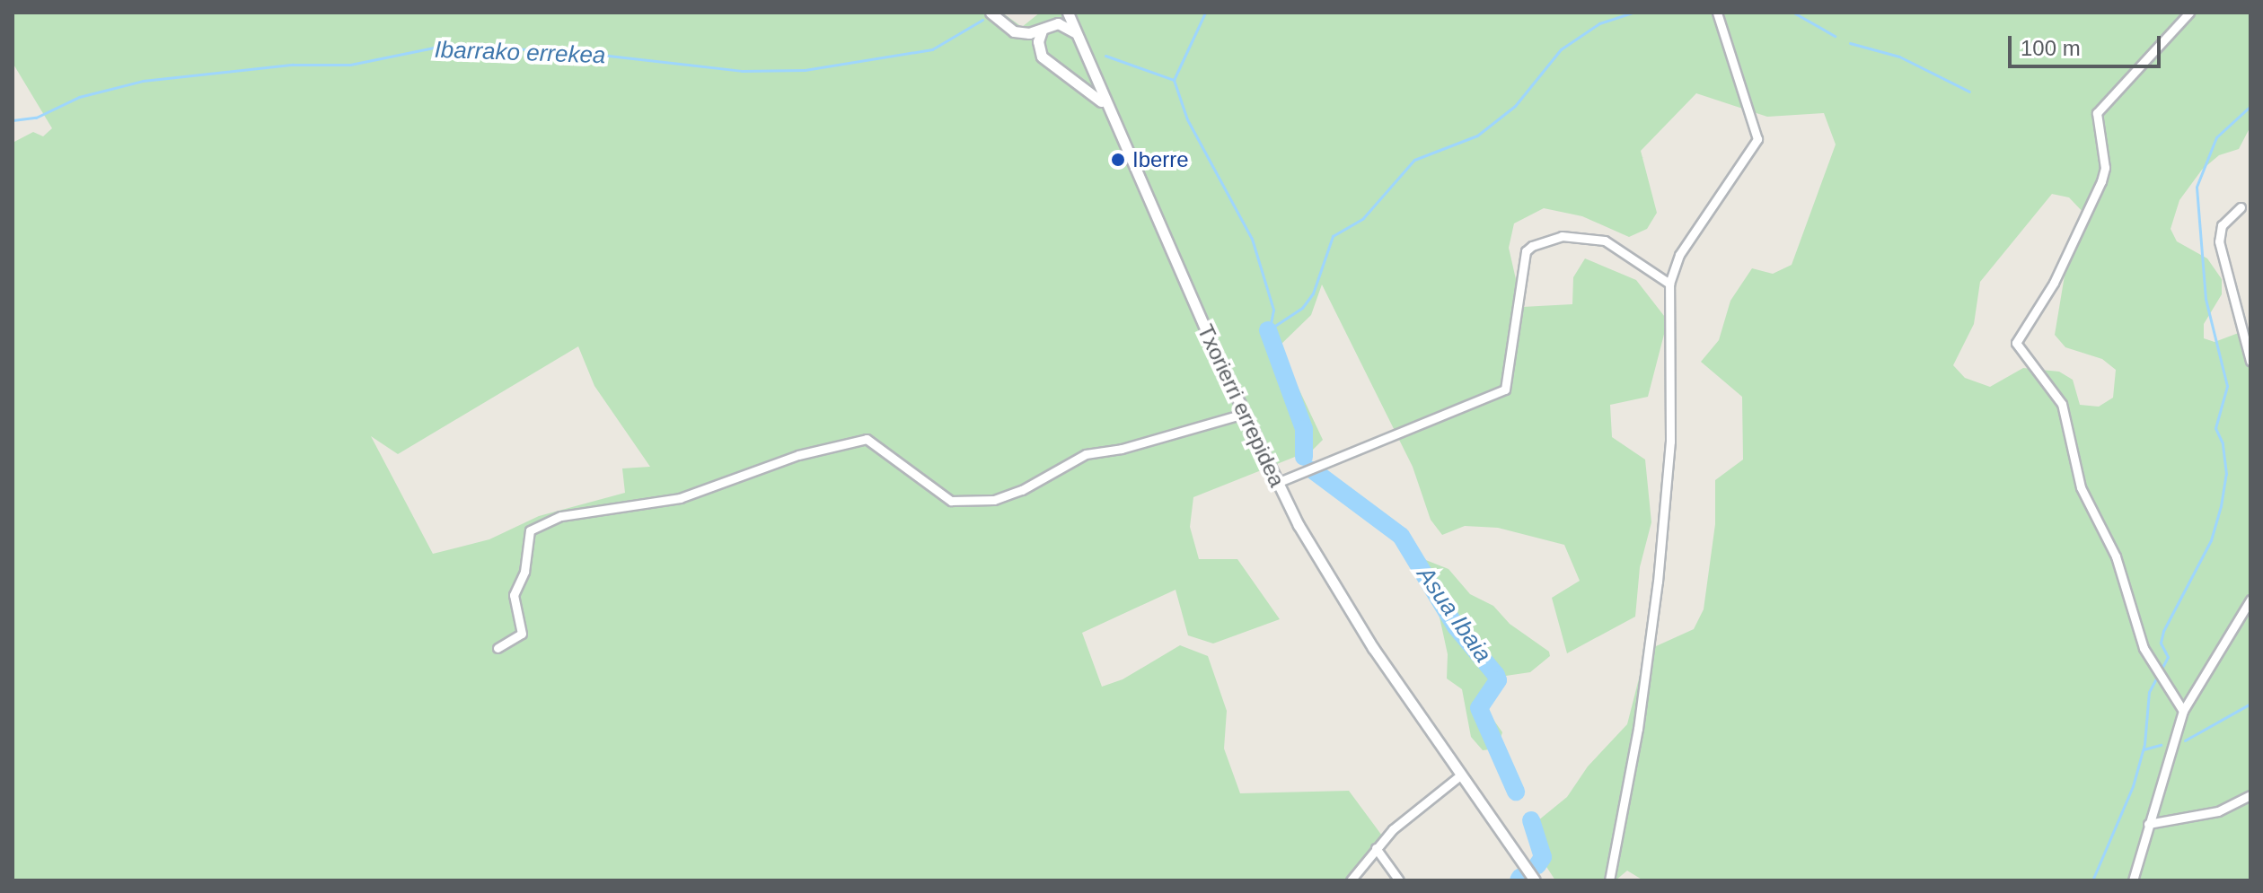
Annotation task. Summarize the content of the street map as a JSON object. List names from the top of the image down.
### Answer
{
  "streets": {
    "street": ["Txorierri errepidea"]
  },
  "water": ["Ibarrako errekea", "Asua Ibaia"],
  "places": ["Iberre"],
  "scale_bar": "100 m"
}
